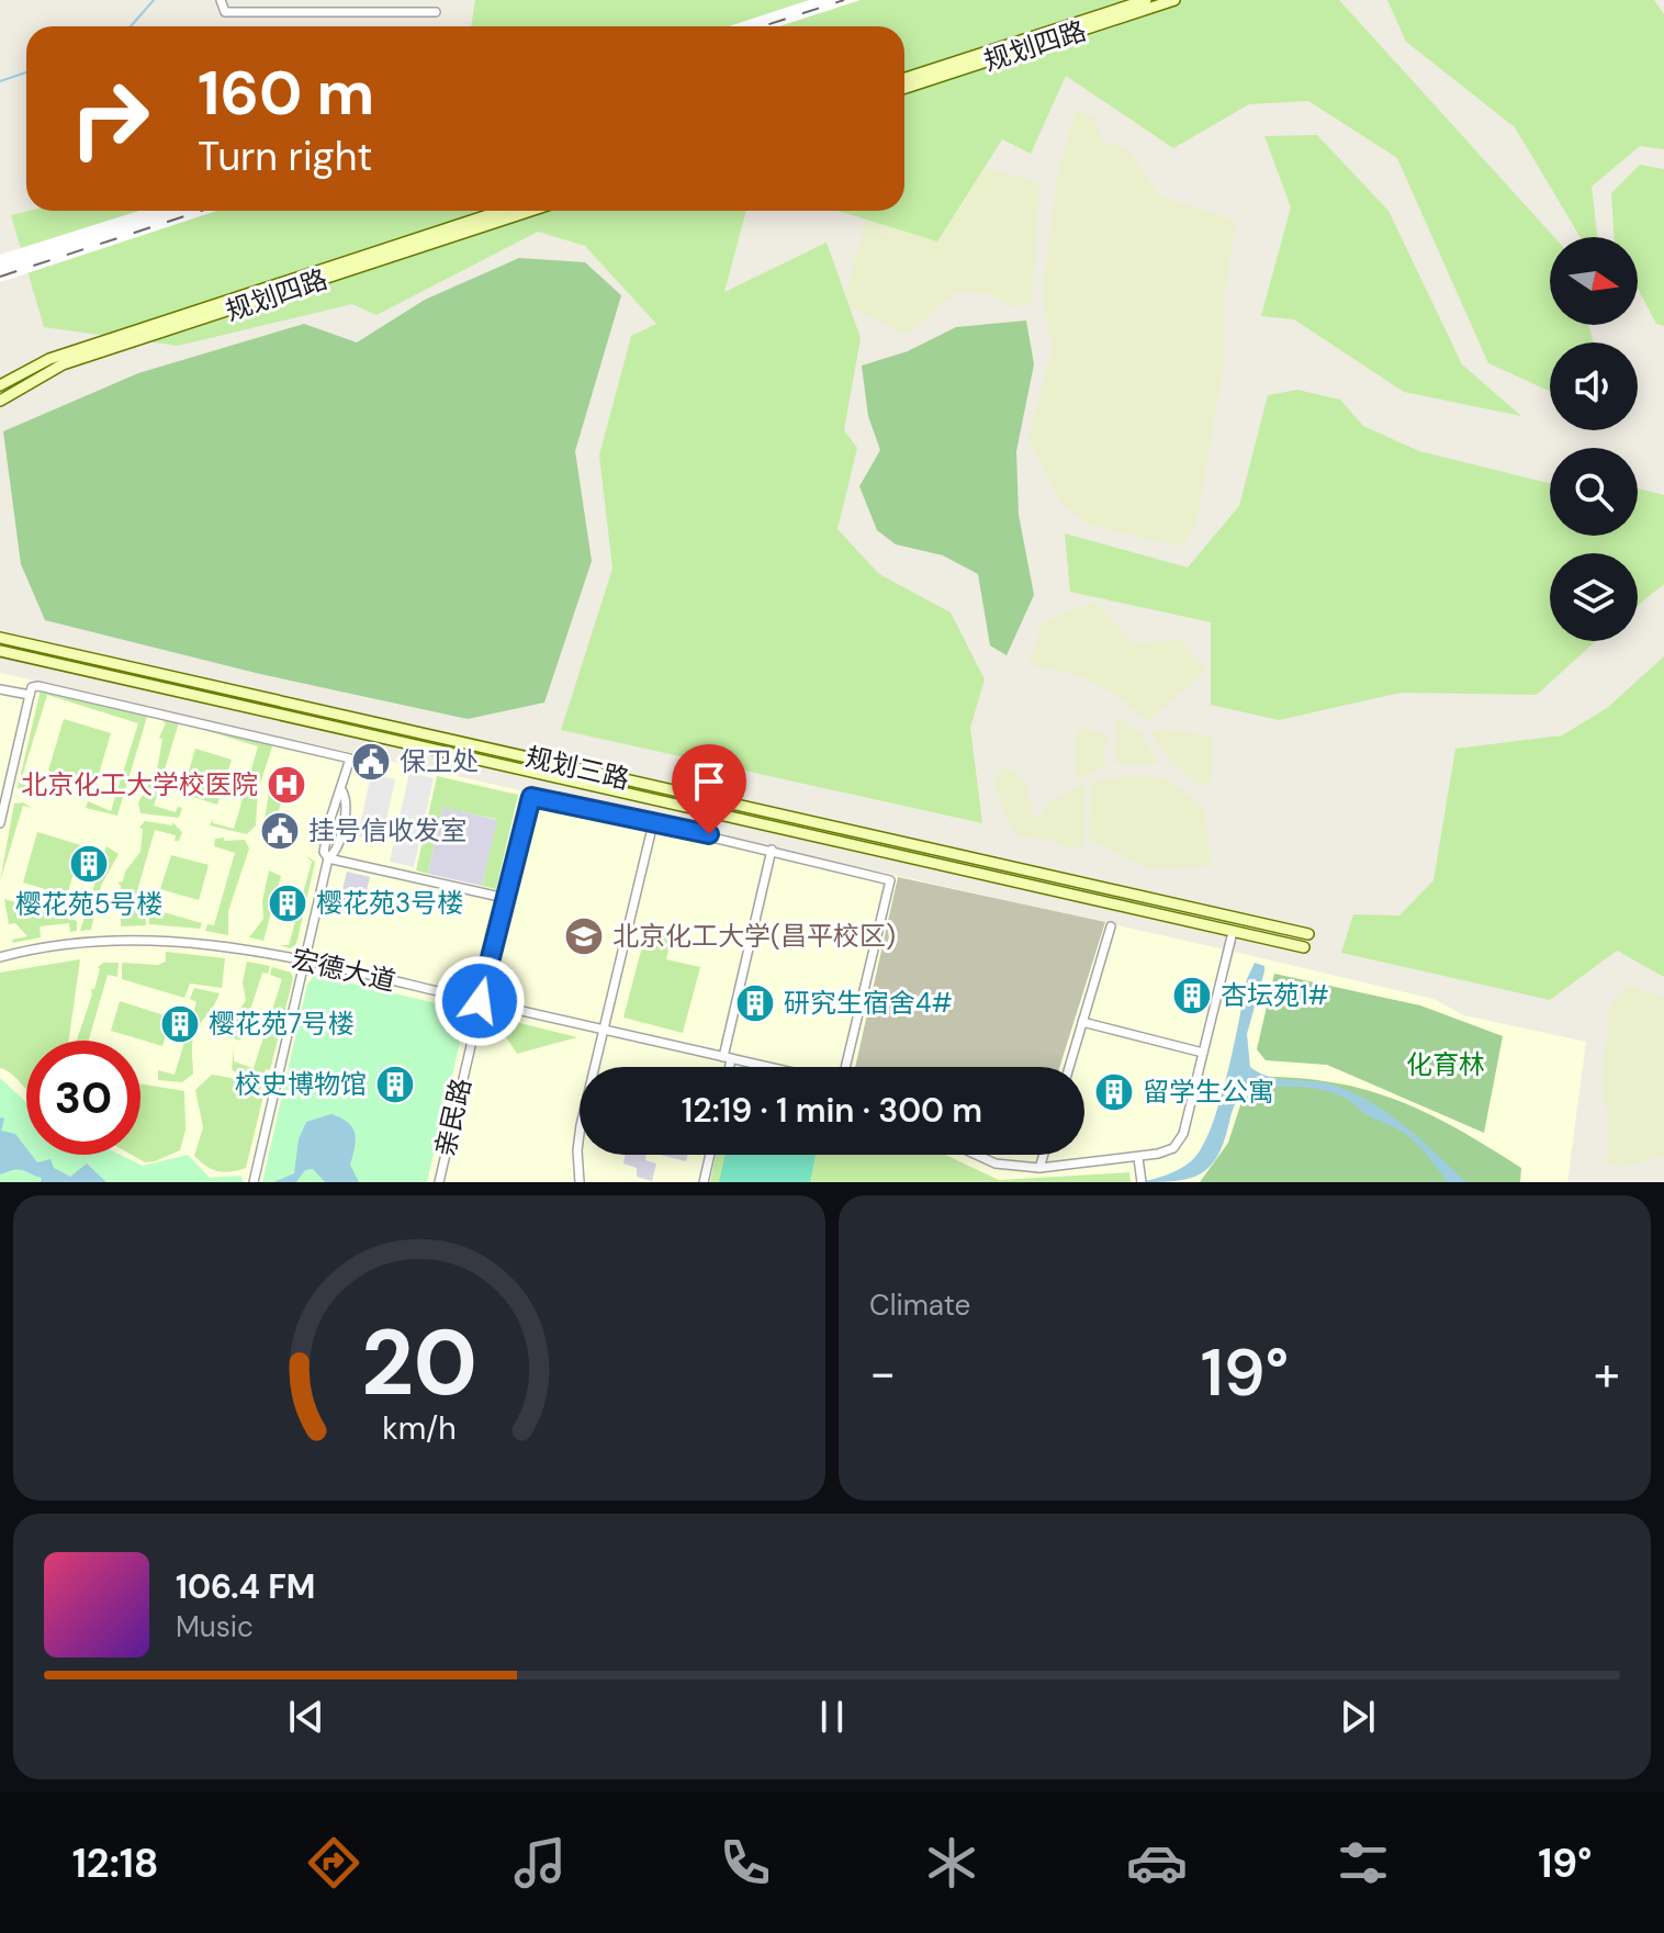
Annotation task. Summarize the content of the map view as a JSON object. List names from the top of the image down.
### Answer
{
  "streets": {
    "main road": ["规划四路", "规划三路"],
    "street": ["宏德大道", "亲民路"]
  },
  "crossings": [
    ["宏德大道", "亲民路"]
  ],
  "parks": ["化育林"],
  "places": {
    "public building": ["保卫处", "挂号信收发室"],
    "hospital": ["北京化工大学校医院"],
    "building": [
      "樱花苑5号楼",
      "樱花苑3号楼",
      "杏坛苑1#",
      "研究生宿舍4#",
      "樱花苑7号楼",
      "校史博物馆",
      "留学生公寓"
    ],
    "school or university": ["北京化工大学(昌平校区)"]
  },
  "north": "right",
  "page": {
    "turn": ["160 m", "Turn right"],
    "limit": "30",
    "trip": "12:19 · 1 min · 300 m",
    "tile": "Climate",
    "heat": ["−", "19°", "+"],
    "song": ["106.4 FM", "Music"],
    "tabs": ["12:18", "19°"],
    "gauge": ["20", "km/h"]
  }
}
